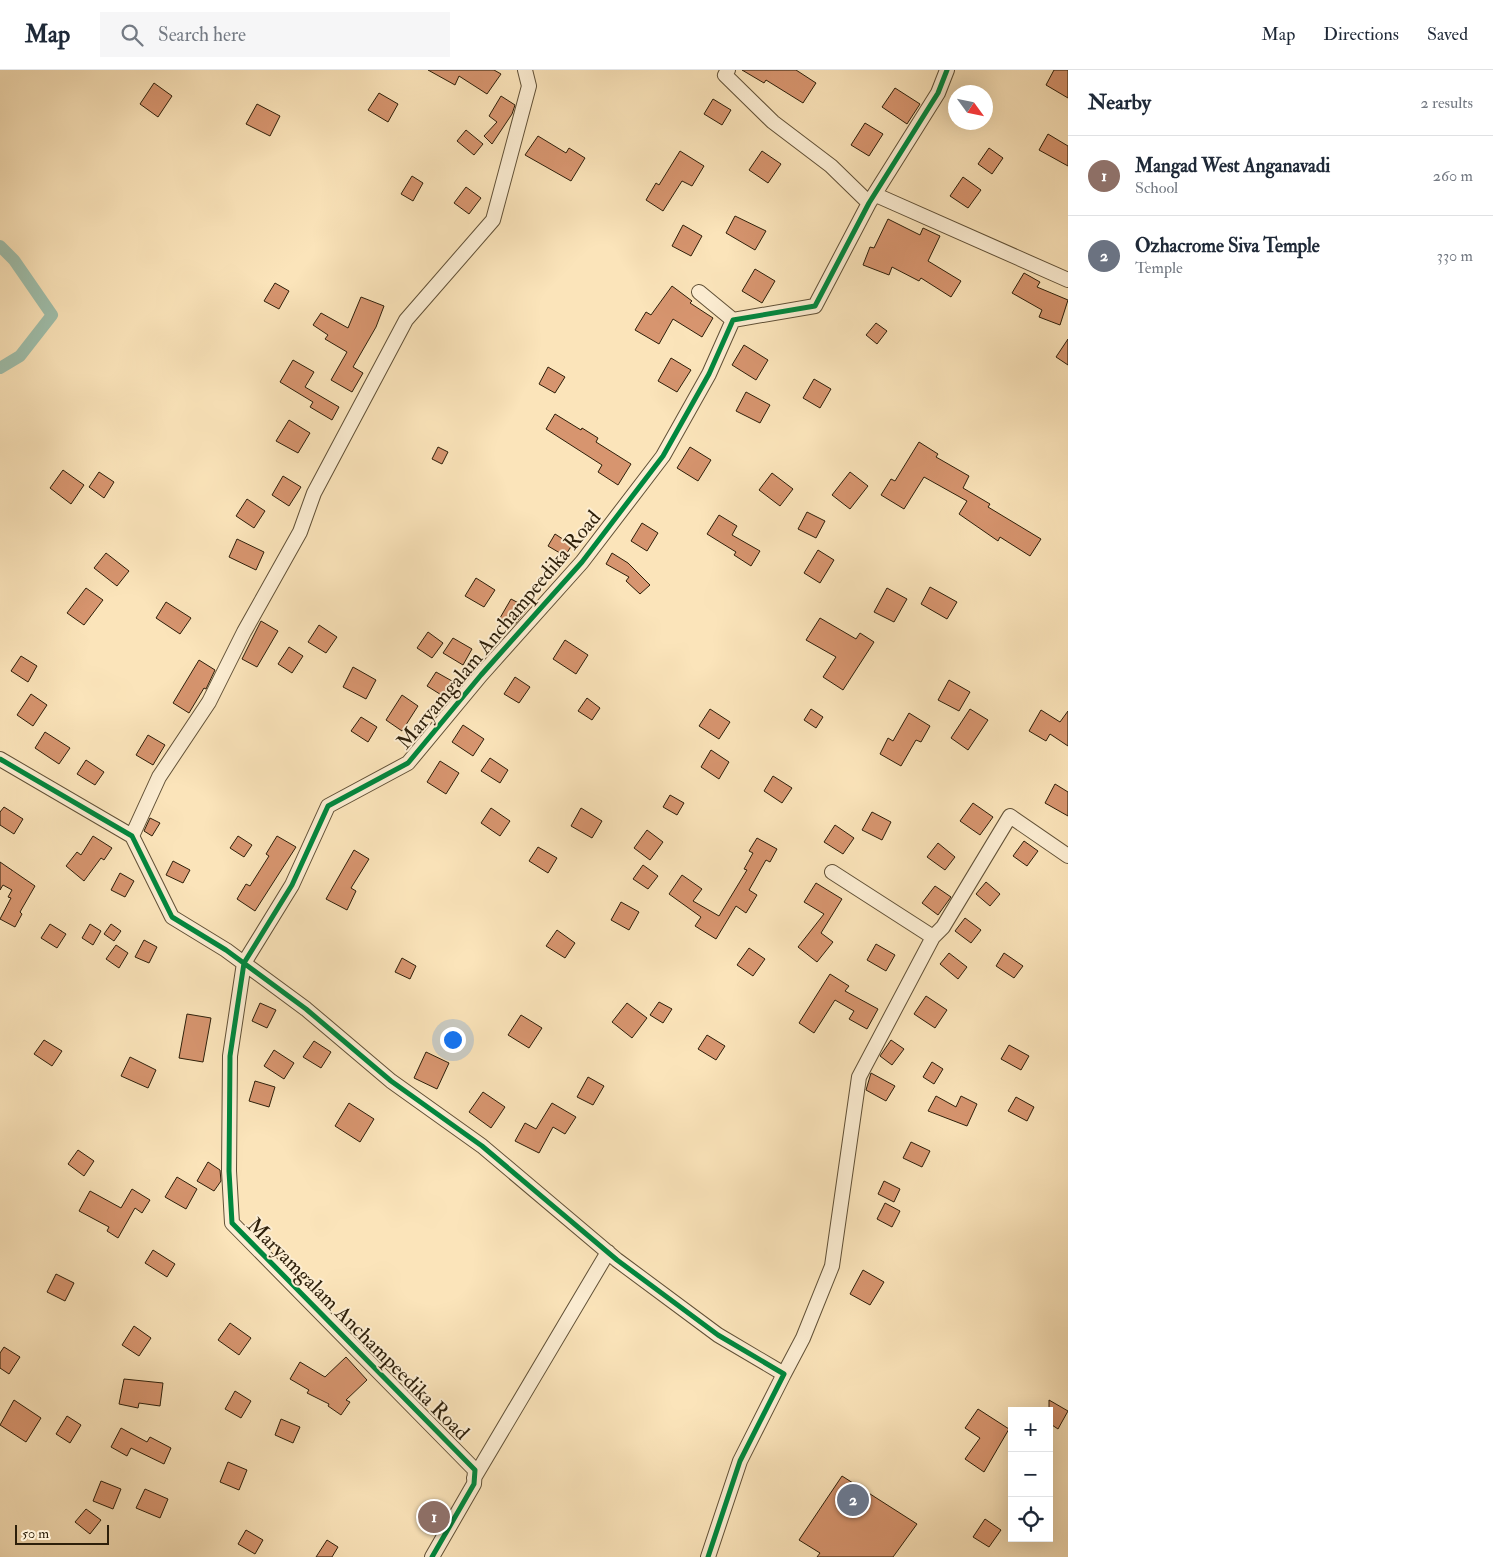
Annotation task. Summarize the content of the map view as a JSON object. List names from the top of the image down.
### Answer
{
  "streets": {
    "street": ["Maryamgalam Anchampeedika Road"]
  },
  "scale_bar": "50 m",
  "north": "bottom right",
  "page": {
    "header": "Map",
    "search": "Search here",
    "nav": ["Map", "Directions", "Saved"],
    "heading": ["Nearby", "2 results"],
    "list": [
      {
        "mark": "1",
        "name": "Mangad West Anganavadi",
        "note": "School",
        "value": "260 m"
      },
      {
        "mark": "2",
        "name": "Ozhacrome Siva Temple",
        "note": "Temple",
        "value": "330 m"
      }
    ],
    "map_buttons": ["+", "−"],
    "pins": ["2", "1"],
    "scale": "50 m"
  }
}
